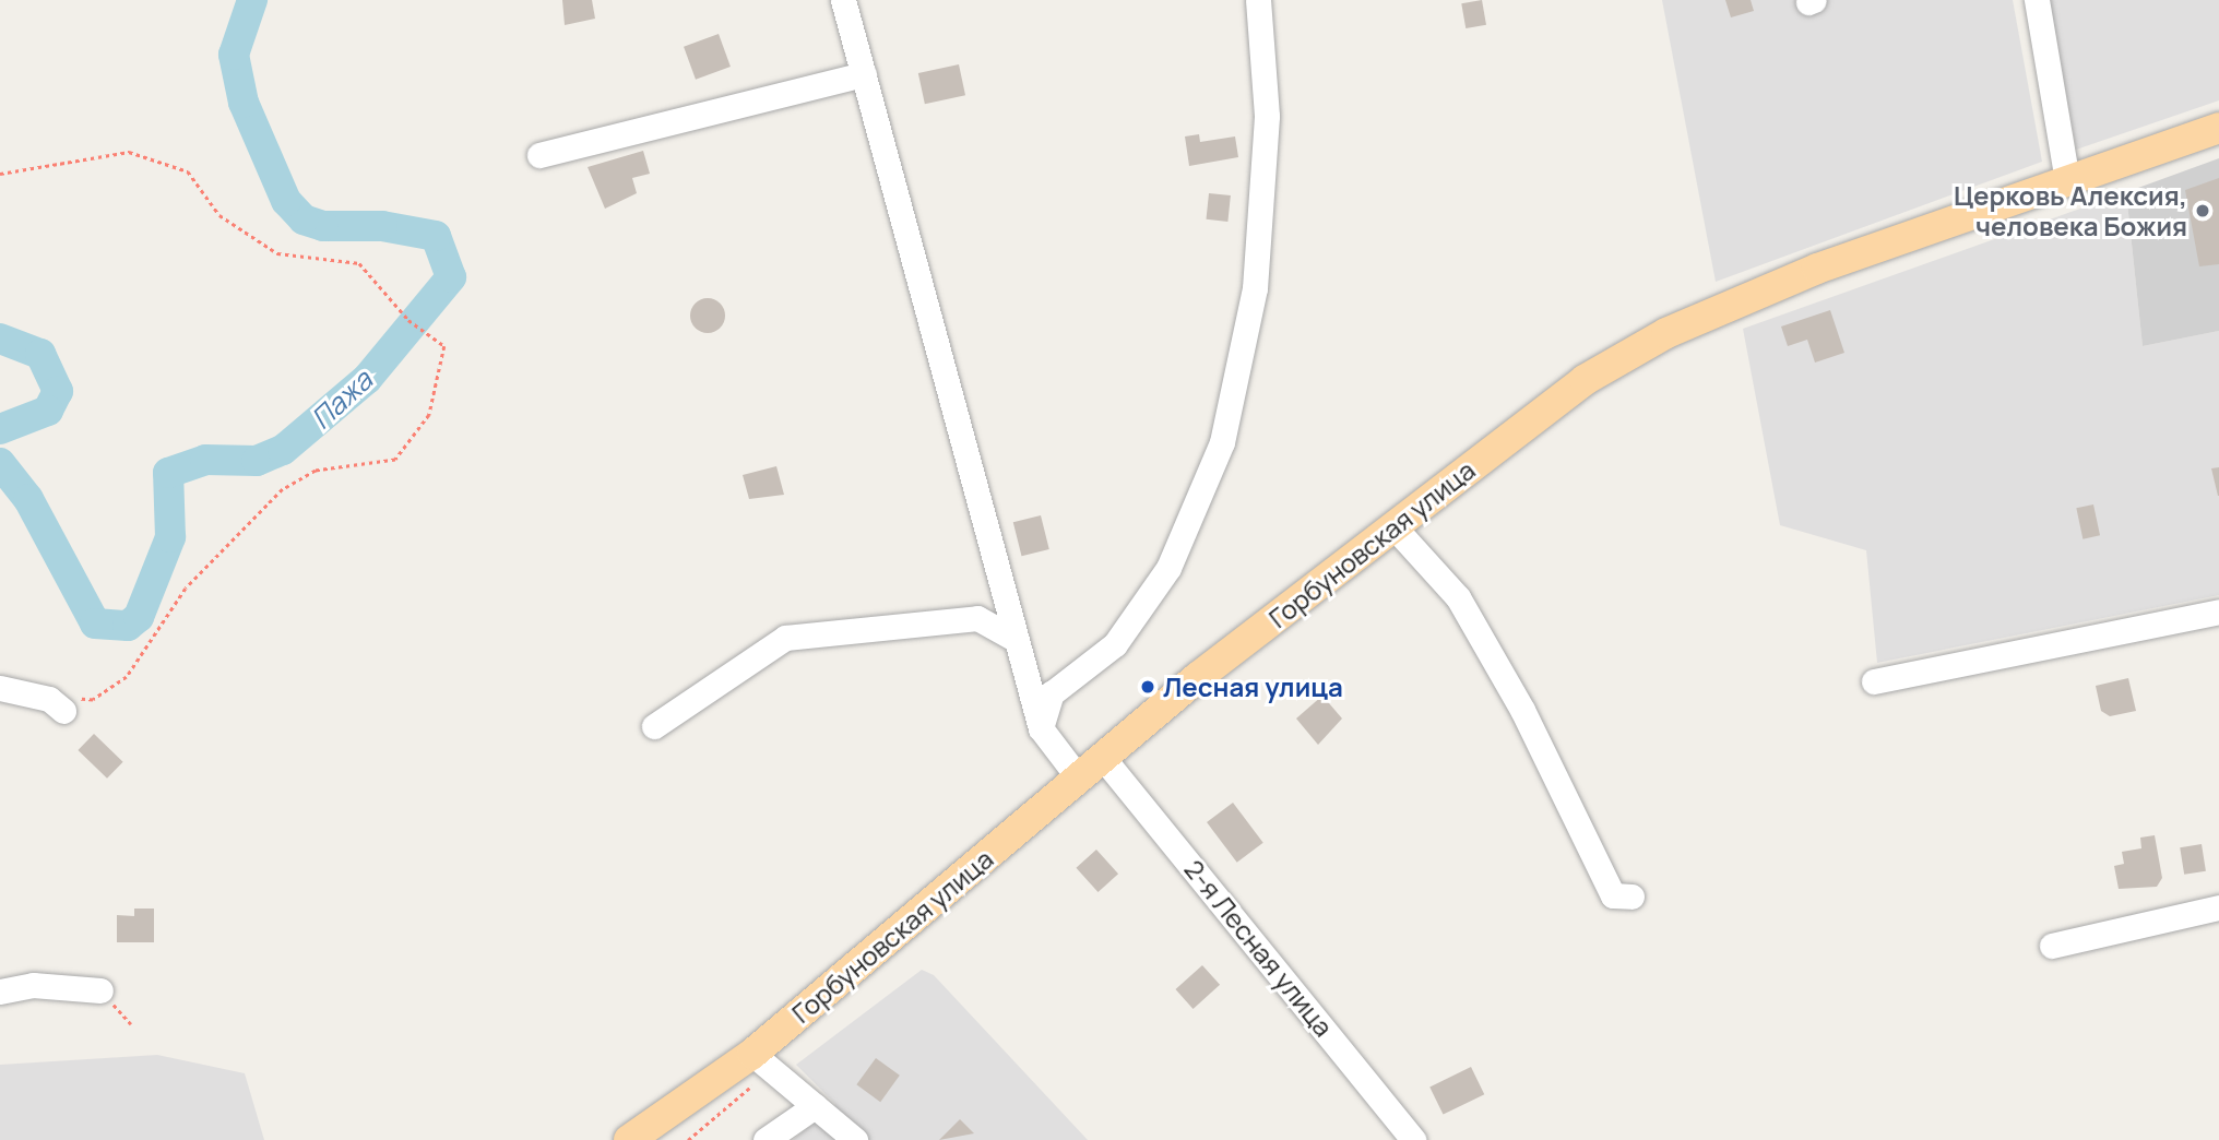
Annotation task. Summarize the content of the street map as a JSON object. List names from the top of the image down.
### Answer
{
  "streets": {
    "main road": ["Горбуновская улица"],
    "street": ["2-я Лесная улица"]
  },
  "crossings": [
    ["Горбуновская улица", "2-я Лесная улица"]
  ],
  "water": ["Пажа"],
  "places": ["Церковь Алексия, человека Божия", "Лесная улица"]
}
